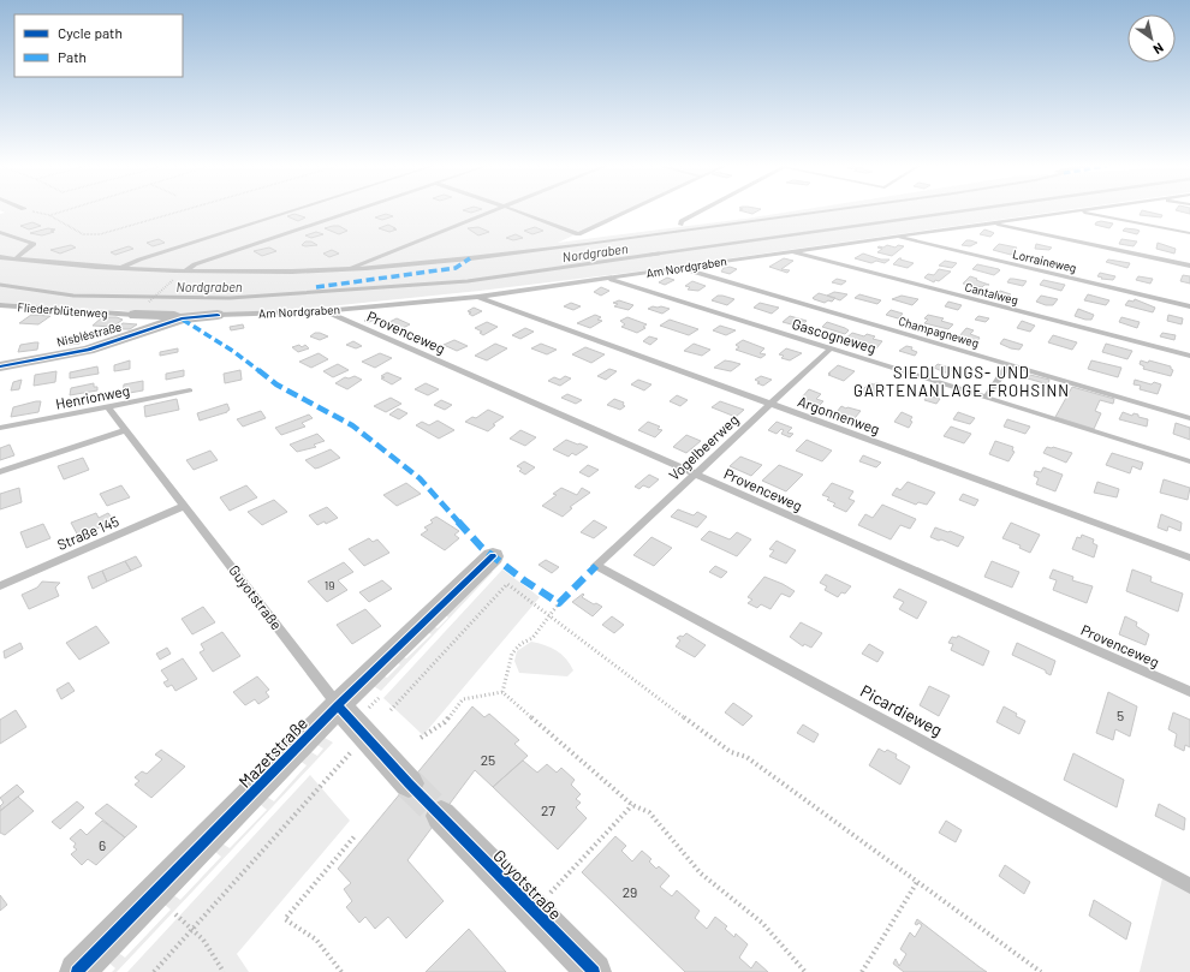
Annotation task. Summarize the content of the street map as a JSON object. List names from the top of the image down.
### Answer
{
  "streets": {
    "street": [
      "Am Nordgraben",
      "Fliederblütenweg",
      "Nisbléstraße",
      "Guyotstraße",
      "Mazetstraße"
    ],
    "lane": [
      "Lorraineweg",
      "Cantalweg",
      "Provenceweg",
      "Champagneweg",
      "Gascogneweg",
      "Henrionweg",
      "Argonnenweg",
      "Vogelbeerweg",
      "Straße 145",
      "Picardieweg"
    ]
  },
  "crossings": [
    ["Lorraineweg", "Am Nordgraben"],
    ["Am Nordgraben", "Cantalweg"],
    ["Am Nordgraben", "Fliederblütenweg"],
    ["Am Nordgraben", "Provenceweg"],
    ["Am Nordgraben", "Champagneweg"],
    ["Am Nordgraben", "Nisbléstraße"],
    ["Am Nordgraben", "Gascogneweg"],
    ["Am Nordgraben", "Argonnenweg"],
    ["Fliederblütenweg", "Nisbléstraße"],
    ["Provenceweg", "Vogelbeerweg"],
    ["Gascogneweg", "Vogelbeerweg"],
    ["Henrionweg", "Guyotstraße"],
    ["Argonnenweg", "Vogelbeerweg"],
    ["Vogelbeerweg", "Picardieweg"],
    ["Straße 145", "Guyotstraße"],
    ["Guyotstraße", "Mazetstraße"]
  ],
  "districts": ["SIEDLUNGS- UND GARTENANLAGE FROHSINN"],
  "water": ["Nordgraben"],
  "house_numbers": [
    "19",
    "5",
    "25",
    "27",
    "6",
    "29"
  ],
  "legend": ["Cycle path", "Path"],
  "north": "bottom right"
}
